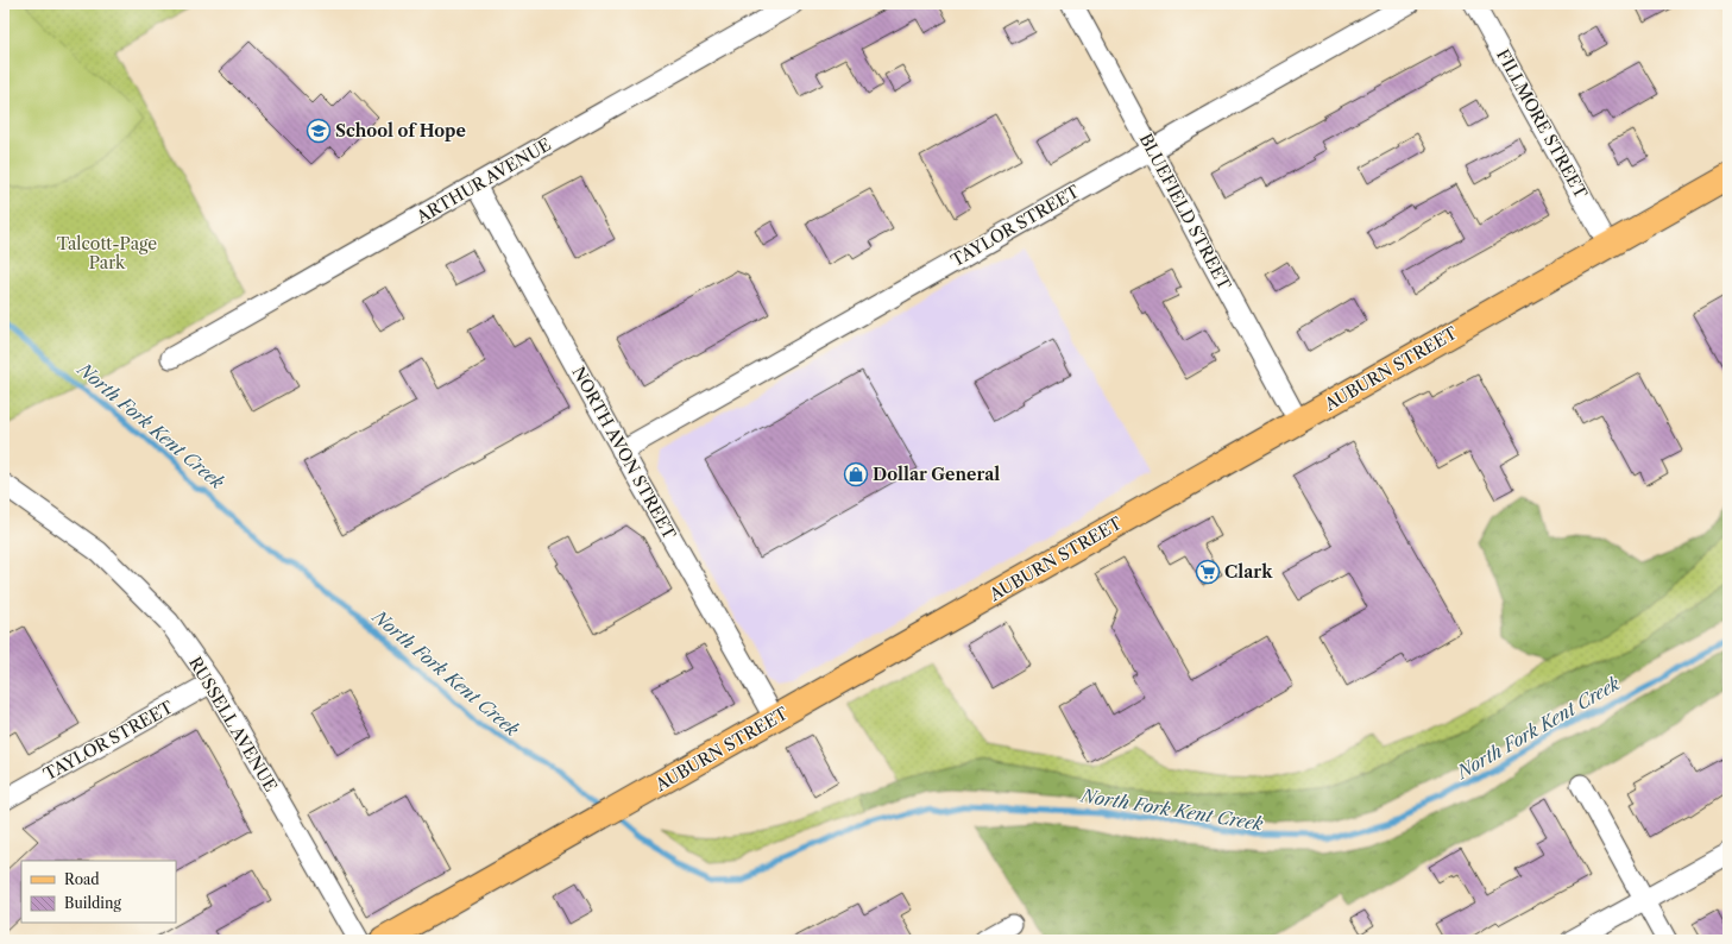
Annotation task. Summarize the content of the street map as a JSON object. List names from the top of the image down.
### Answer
{
  "streets": {
    "main road": ["AUBURN STREET"],
    "street": [
      "FILLMORE STREET",
      "ARTHUR AVENUE",
      "BLUEFIELD STREET",
      "TAYLOR STREET",
      "NORTH AVON STREET",
      "RUSSELL AVENUE"
    ]
  },
  "crossings": [
    ["FILLMORE STREET", "AUBURN STREET"],
    ["ARTHUR AVENUE", "NORTH AVON STREET"],
    ["BLUEFIELD STREET", "TAYLOR STREET"],
    ["BLUEFIELD STREET", "AUBURN STREET"],
    ["TAYLOR STREET", "NORTH AVON STREET"],
    ["TAYLOR STREET", "RUSSELL AVENUE"],
    ["AUBURN STREET", "NORTH AVON STREET"]
  ],
  "water": ["North Fork Kent Creek"],
  "parks": ["Talcott-Page Park"],
  "places": {
    "school or university": ["School of Hope"],
    "shop": ["Dollar General"],
    "supermarket": ["Clark"]
  },
  "legend": ["Road", "Building"]
}
